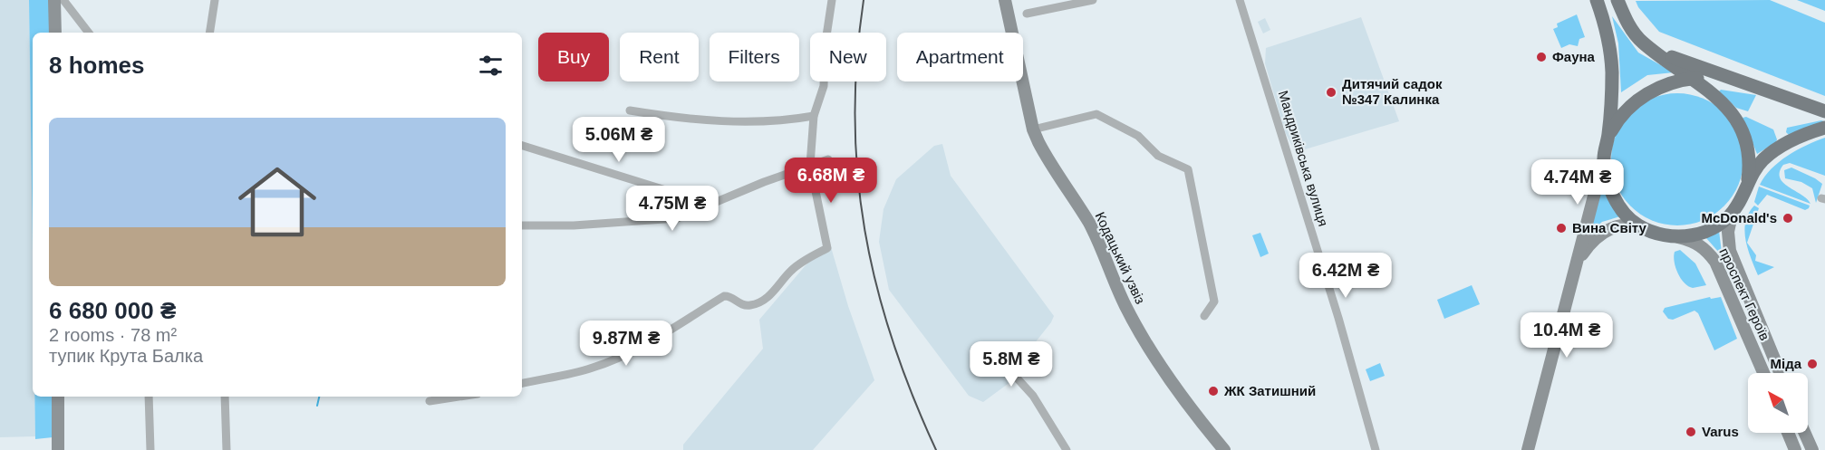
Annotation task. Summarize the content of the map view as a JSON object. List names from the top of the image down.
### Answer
{
  "streets": {
    "main road": ["Кодацький узвіз", "проспект Героїв"],
    "street": ["Мандриківська вулиця"]
  },
  "places": [
    "Фауна",
    "Дитячий садок №347 Калинка",
    "McDonald's",
    "Вина Світу",
    "Міда",
    "ЖК Затишний",
    "Varus"
  ],
  "north": "top left",
  "page": {
    "chip": [
      "Buy",
      "Rent",
      "Filters",
      "New",
      "Apartment"
    ],
    "heading": "8 homes",
    "list": [
      {
        "name": "6 680 000 ₴",
        "note": "2 rooms · 78 m² · тупик Крута Балка"
      }
    ],
    "price": [
      "5.06M ₴",
      "6.68M ₴",
      "4.74M ₴",
      "4.75M ₴",
      "6.42M ₴",
      "10.4M ₴",
      "9.87M ₴",
      "5.8M ₴"
    ]
  }
}
